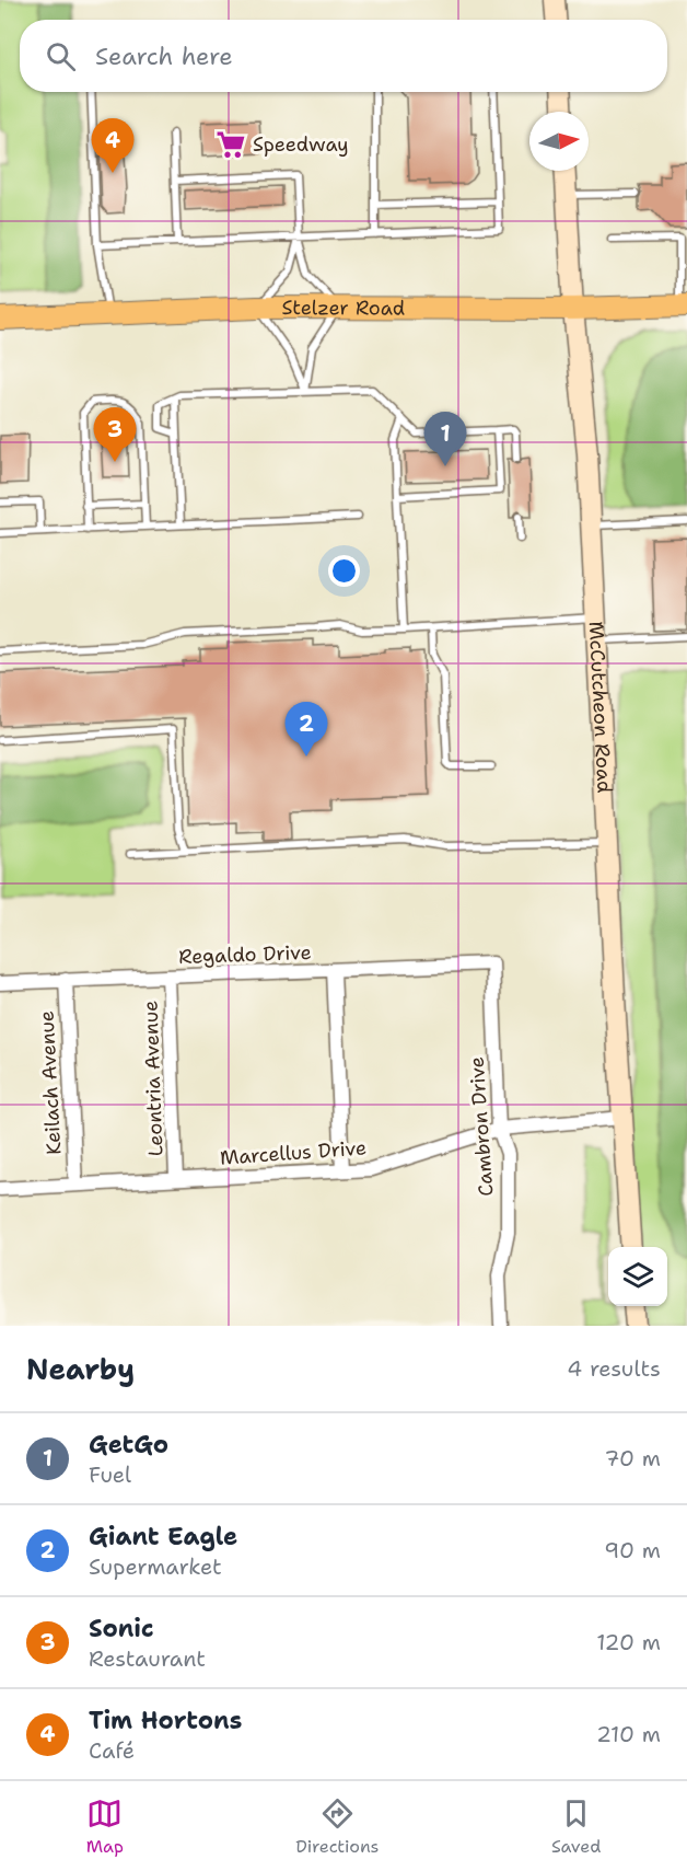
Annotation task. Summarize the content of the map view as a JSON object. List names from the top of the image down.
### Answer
{
  "streets": {
    "main road": ["Stelzer Road", "McCutcheon Road"],
    "street": [
      "Regaldo Drive",
      "Leontria Avenue",
      "Keilach Avenue",
      "Cambron Drive",
      "Marcellus Drive"
    ]
  },
  "crossings": [
    ["Stelzer Road", "McCutcheon Road"],
    ["McCutcheon Road", "Marcellus Drive"],
    ["Regaldo Drive", "Leontria Avenue"],
    ["Regaldo Drive", "Keilach Avenue"],
    ["Regaldo Drive", "Cambron Drive"],
    ["Leontria Avenue", "Marcellus Drive"],
    ["Keilach Avenue", "Marcellus Drive"],
    ["Cambron Drive", "Marcellus Drive"]
  ],
  "places": {
    "supermarket": ["Speedway"]
  },
  "north": "right",
  "page": {
    "search": "Search here",
    "pins": [
      "4",
      "3",
      "1",
      "2"
    ],
    "heading": ["Nearby", "4 results"],
    "list": [
      {
        "mark": "1",
        "name": "GetGo",
        "note": "Fuel",
        "value": "70 m"
      },
      {
        "mark": "2",
        "name": "Giant Eagle",
        "note": "Supermarket",
        "value": "90 m"
      },
      {
        "mark": "3",
        "name": "Sonic",
        "note": "Restaurant",
        "value": "120 m"
      },
      {
        "mark": "4",
        "name": "Tim Hortons",
        "note": "Café",
        "value": "210 m"
      }
    ],
    "nav": ["Map", "Directions", "Saved"]
  }
}
